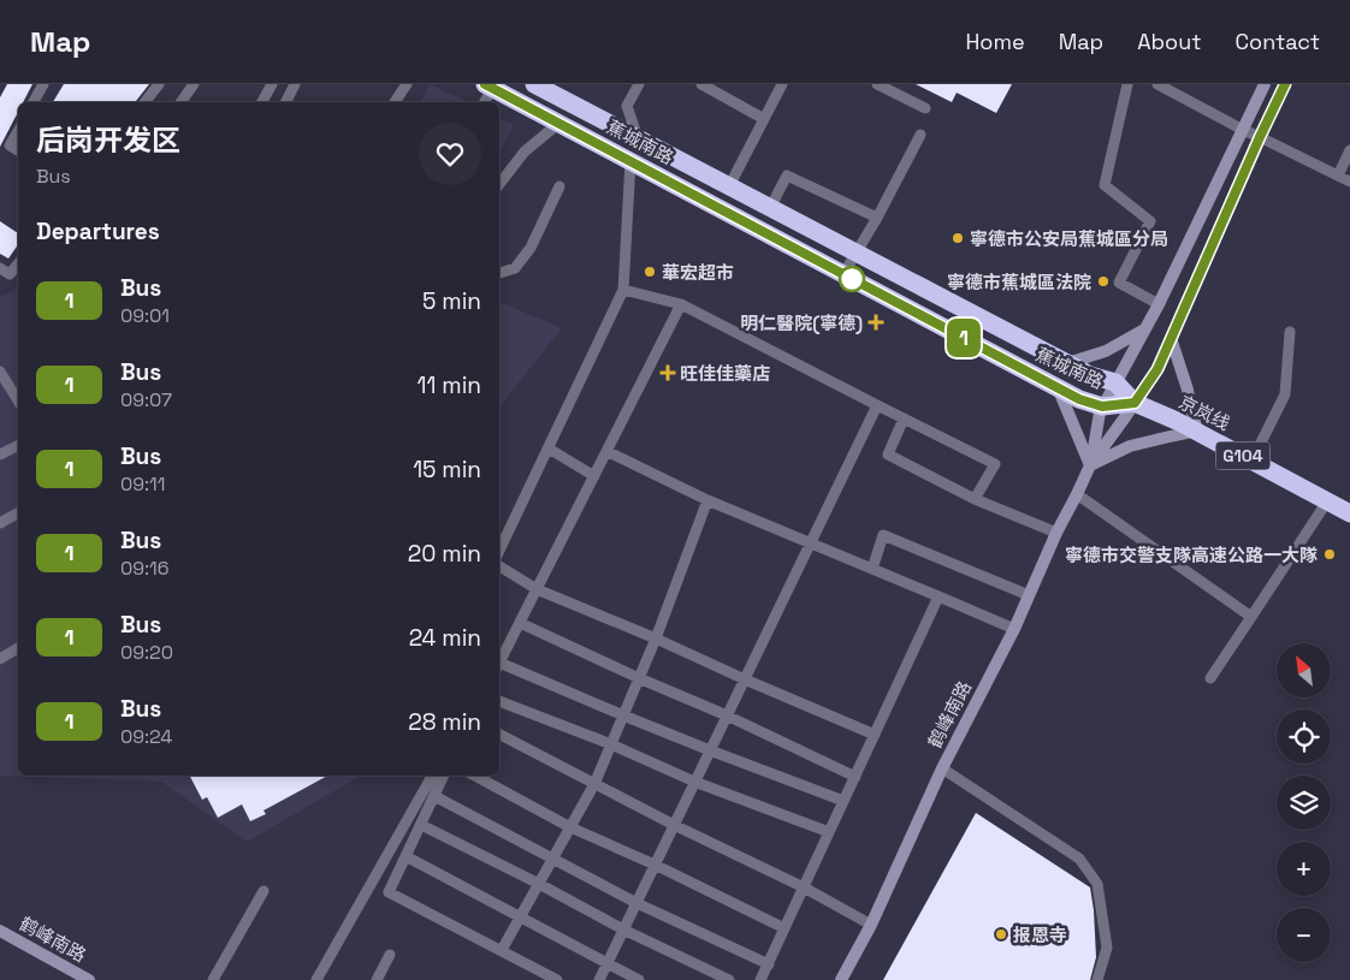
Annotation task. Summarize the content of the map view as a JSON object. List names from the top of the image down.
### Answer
{
  "streets": {
    "highway": ["蕉城南路", "京岚线", "G104"],
    "main road": ["鹤峰南路"]
  },
  "crossings": [
    ["蕉城南路", "京岚线"]
  ],
  "places": {
    "other": [
      "寧德市公安局蕉城區分局",
      "華宏超市",
      "寧德市蕉城區法院",
      "寧德市交警支隊高速公路一大隊",
      "报恩寺"
    ],
    "health": ["明仁醫院(寧德)", "旺佳佳藥店"]
  },
  "lines": ["bus line 1"],
  "north": "top left",
  "page": {
    "header": "Map",
    "nav": [
      "Home",
      "Map",
      "About",
      "Contact"
    ],
    "on_map": "1",
    "heading": [
      ["后岗开发区", "Bus"],
      "Departures"
    ],
    "list": [
      {
        "mark": "1",
        "name": "Bus",
        "note": "09:01",
        "value": "5 min"
      },
      {
        "mark": "1",
        "name": "Bus",
        "note": "09:07",
        "value": "11 min"
      },
      {
        "mark": "1",
        "name": "Bus",
        "note": "09:11",
        "value": "15 min"
      },
      {
        "mark": "1",
        "name": "Bus",
        "note": "09:16",
        "value": "20 min"
      },
      {
        "mark": "1",
        "name": "Bus",
        "note": "09:20",
        "value": "24 min"
      },
      {
        "mark": "1",
        "name": "Bus",
        "note": "09:24",
        "value": "28 min"
      }
    ],
    "map_buttons": ["+", "−"]
  }
}
